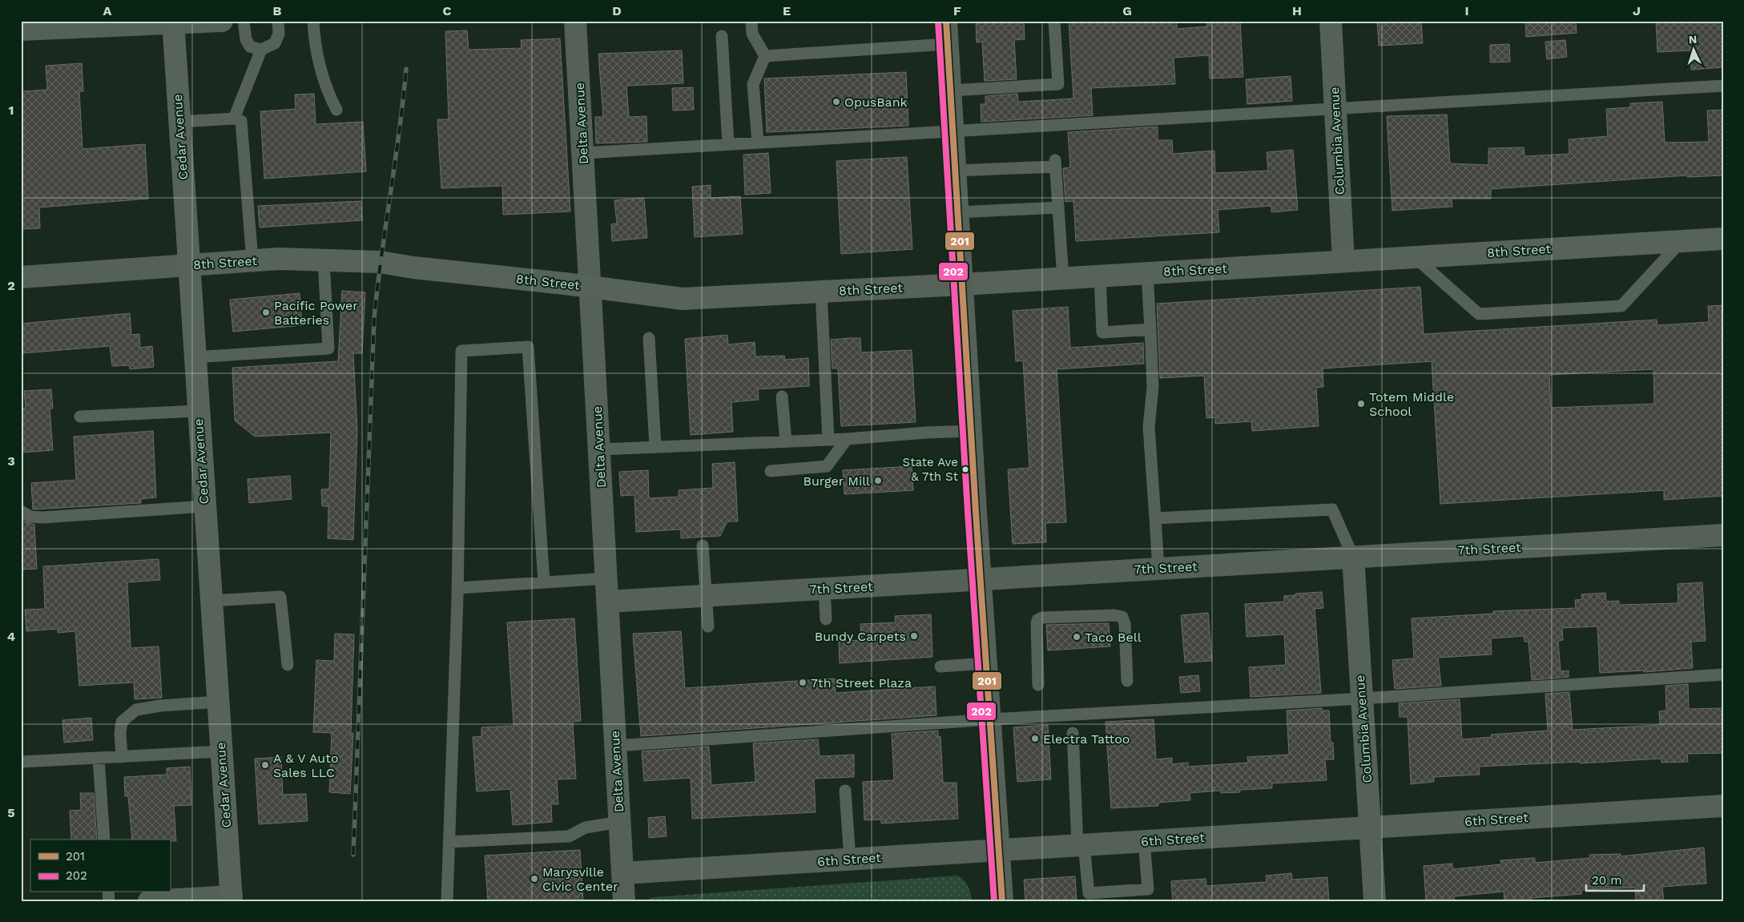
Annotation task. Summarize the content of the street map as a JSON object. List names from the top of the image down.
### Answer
{
  "streets": {
    "street": [
      "Delta Avenue",
      "Cedar Avenue",
      "Columbia Avenue",
      "8th Street",
      "7th Street",
      "6th Street"
    ]
  },
  "crossings": [
    ["Delta Avenue", "8th Street"],
    ["Delta Avenue", "7th Street"],
    ["Delta Avenue", "6th Street"],
    ["Cedar Avenue", "8th Street"],
    ["Columbia Avenue", "8th Street"],
    ["Columbia Avenue", "7th Street"],
    ["Columbia Avenue", "6th Street"]
  ],
  "places": [
    "OpusBank",
    "Pacific Power Batteries",
    "Totem Middle School",
    "State Ave & 7th St",
    "Burger Mill",
    "Bundy Carpets",
    "Taco Bell",
    "7th Street Plaza",
    "Electra Tattoo",
    "A & V Auto Sales LLC",
    "Marysville Civic Center"
  ],
  "lines": ["transit line 201", "transit line 202"],
  "legend": ["201", "202"],
  "scale_bar": "20 m",
  "north": "top",
  "grid": {
    "columns": [
      "A",
      "B",
      "C",
      "D",
      "E",
      "F",
      "G",
      "H",
      "I",
      "J"
    ],
    "rows": [
      "1",
      "2",
      "3",
      "4",
      "5"
    ]
  }
}
